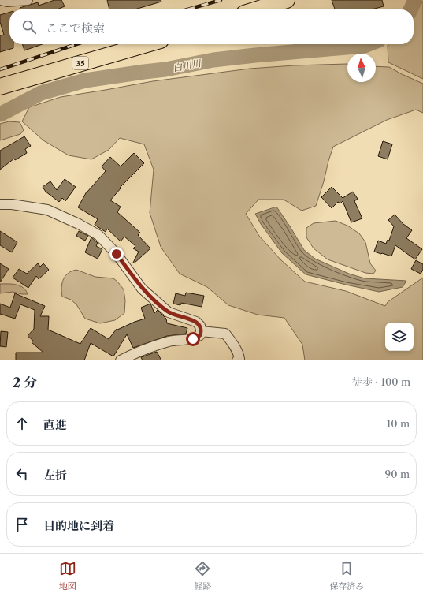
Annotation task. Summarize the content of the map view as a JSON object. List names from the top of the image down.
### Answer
{
  "streets": {
    "highway": ["35"]
  },
  "water": ["白川川"],
  "north": "top",
  "page": {
    "search": "ここで検索",
    "heading": ["2 分", "徒歩 · 100 m"],
    "list": [
      ["直進", "10 m"],
      ["左折", "90 m"],
      "目的地に到着"
    ],
    "nav": ["地図", "経路", "保存済み"]
  }
}
